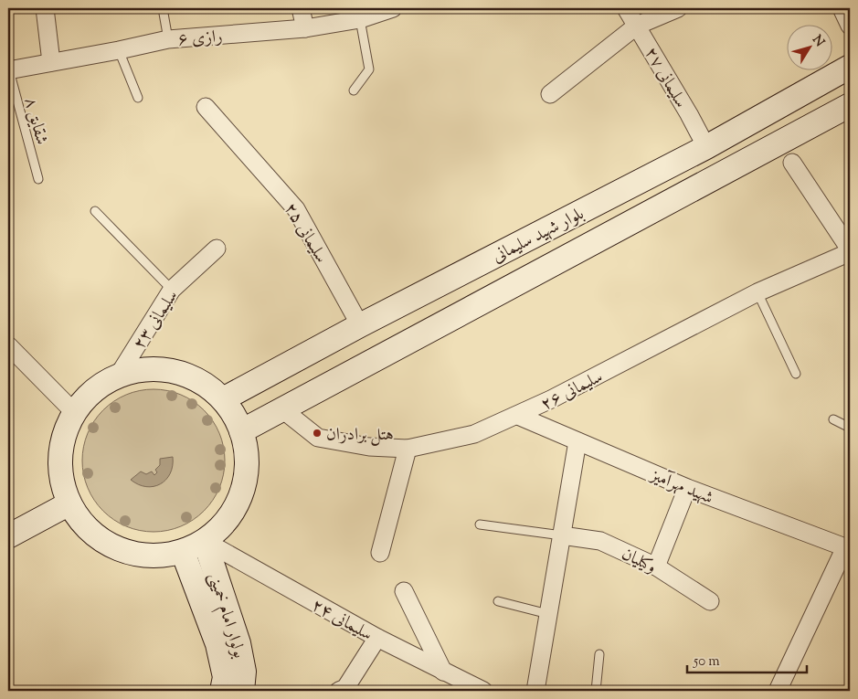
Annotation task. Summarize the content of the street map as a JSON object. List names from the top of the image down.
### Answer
{
  "streets": {
    "main road": ["بلوار شهید سلیمانی", "بولوار امام خمینی"],
    "street": [
      "رازی ۶",
      "سلیمانی ۲۷",
      "سلیمانی ۲۵",
      "سلیمانی ۲۳",
      "سلیمانی ۲۶",
      "شهید مهرآمیز",
      "وکیلیان",
      "سلیمانی ۲۴"
    ],
    "lane": ["شقایق ۸"]
  },
  "crossings": [
    ["رازی ۶", "شقایق ۸"],
    ["سلیمانی ۲۷", "بلوار شهید سلیمانی"],
    ["سلیمانی ۲۵", "بلوار شهید سلیمانی"],
    ["بلوار شهید سلیمانی", "سلیمانی ۲۶"],
    ["سلیمانی ۲۶", "شهید مهرآمیز"],
    ["بولوار امام خمینی", "سلیمانی ۲۴"]
  ],
  "places": ["هتل برادران"],
  "scale_bar": "50 m",
  "north": "top right"
}
